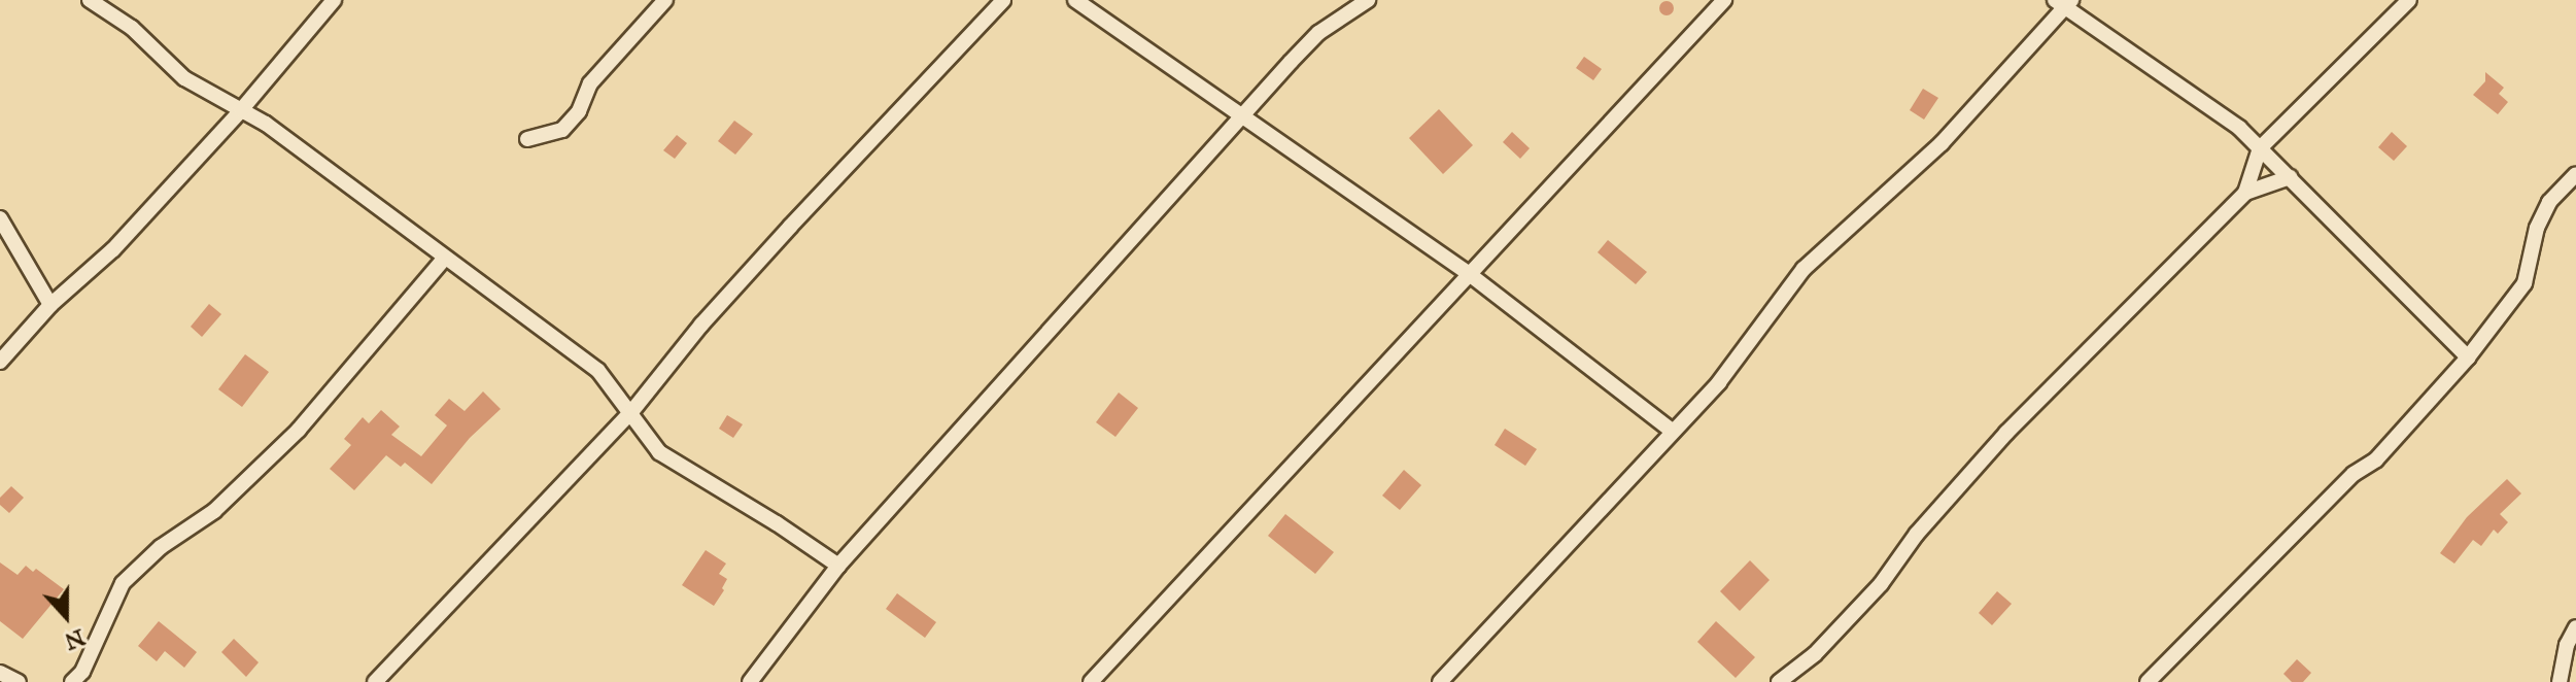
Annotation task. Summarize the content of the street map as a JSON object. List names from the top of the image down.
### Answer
{
  "north": "bottom"
}
